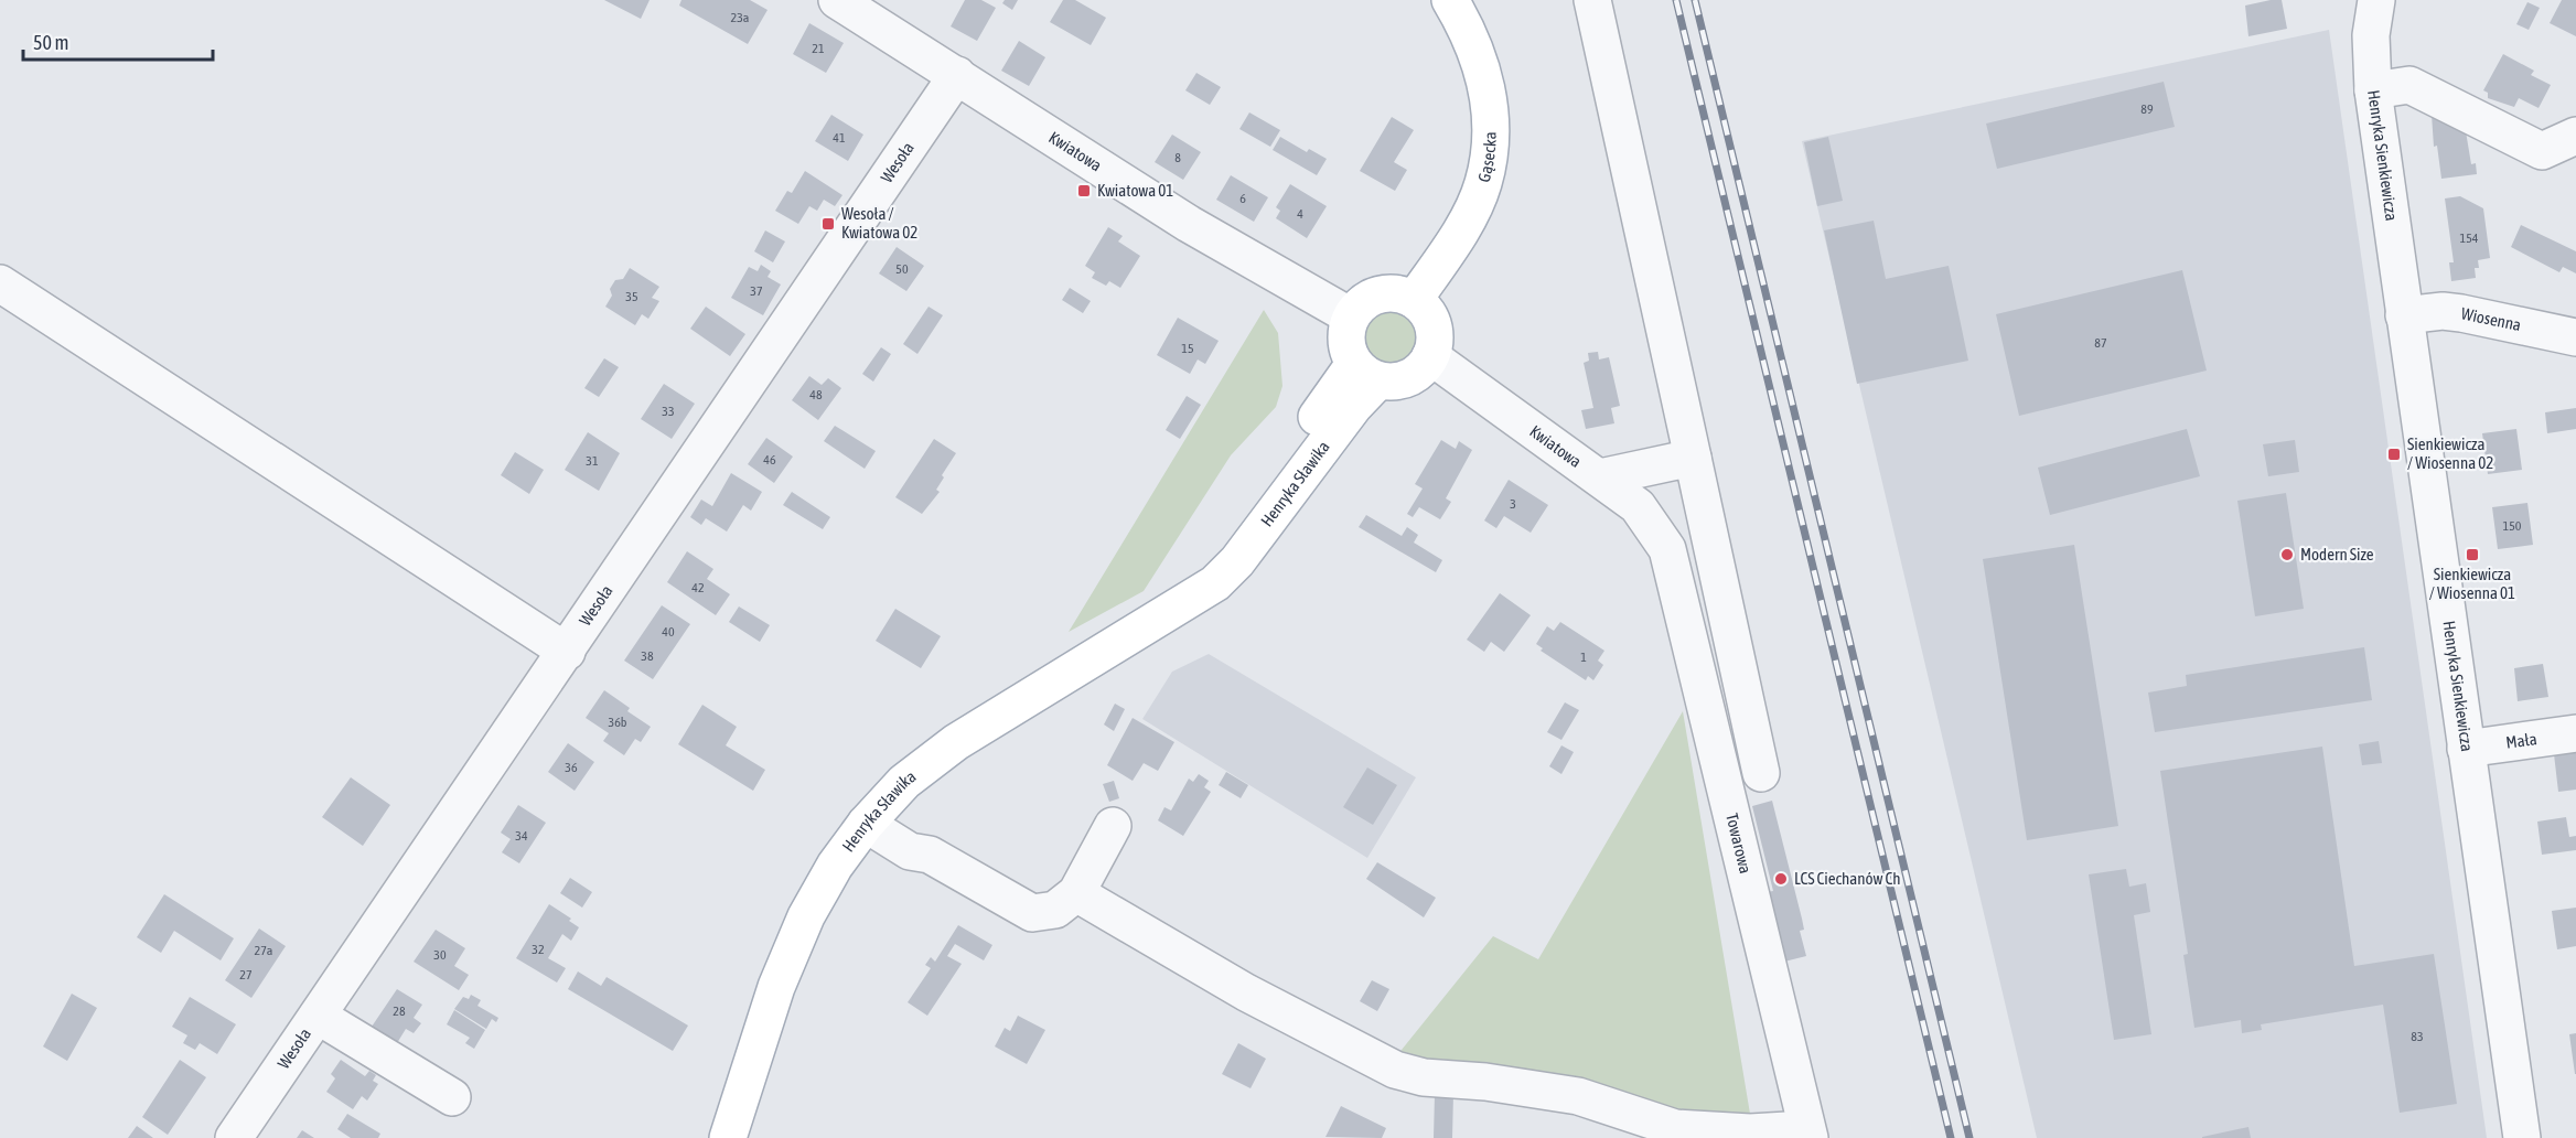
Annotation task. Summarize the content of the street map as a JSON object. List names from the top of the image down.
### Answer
{
  "streets": {
    "main road": ["Gąsecka", "Henryka Sławika"],
    "street": [
      "Kwiatowa",
      "Henryka Sienkiewicza",
      "Wesoła",
      "Wiosenna",
      "Mała",
      "Towarowa"
    ]
  },
  "crossings": [
    ["Kwiatowa", "Gąsecka"],
    ["Kwiatowa", "Wesoła"],
    ["Kwiatowa", "Henryka Sławika"],
    ["Kwiatowa", "Towarowa"],
    ["Gąsecka", "Henryka Sławika"],
    ["Henryka Sienkiewicza", "Wiosenna"],
    ["Henryka Sienkiewicza", "Mała"]
  ],
  "places": {
    "transit": [
      "Kwiatowa 01",
      "Wesoła / Kwiatowa 02",
      "Sienkiewicza / Wiosenna 02",
      "Sienkiewicza / Wiosenna 01"
    ],
    "other": ["Modern Size", "LCS Ciechanów Ch"]
  },
  "house_numbers": [
    "23a",
    "21",
    "89",
    "41",
    "8",
    "6",
    "4",
    "154",
    "50",
    "37",
    "35",
    "87",
    "15",
    "48",
    "33",
    "46",
    "31",
    "3",
    "150",
    "42",
    "40",
    "38",
    "1",
    "36b",
    "36",
    "34",
    "32",
    "27a",
    "30",
    "27",
    "28",
    "83"
  ],
  "scale_bar": "50 m"
}
